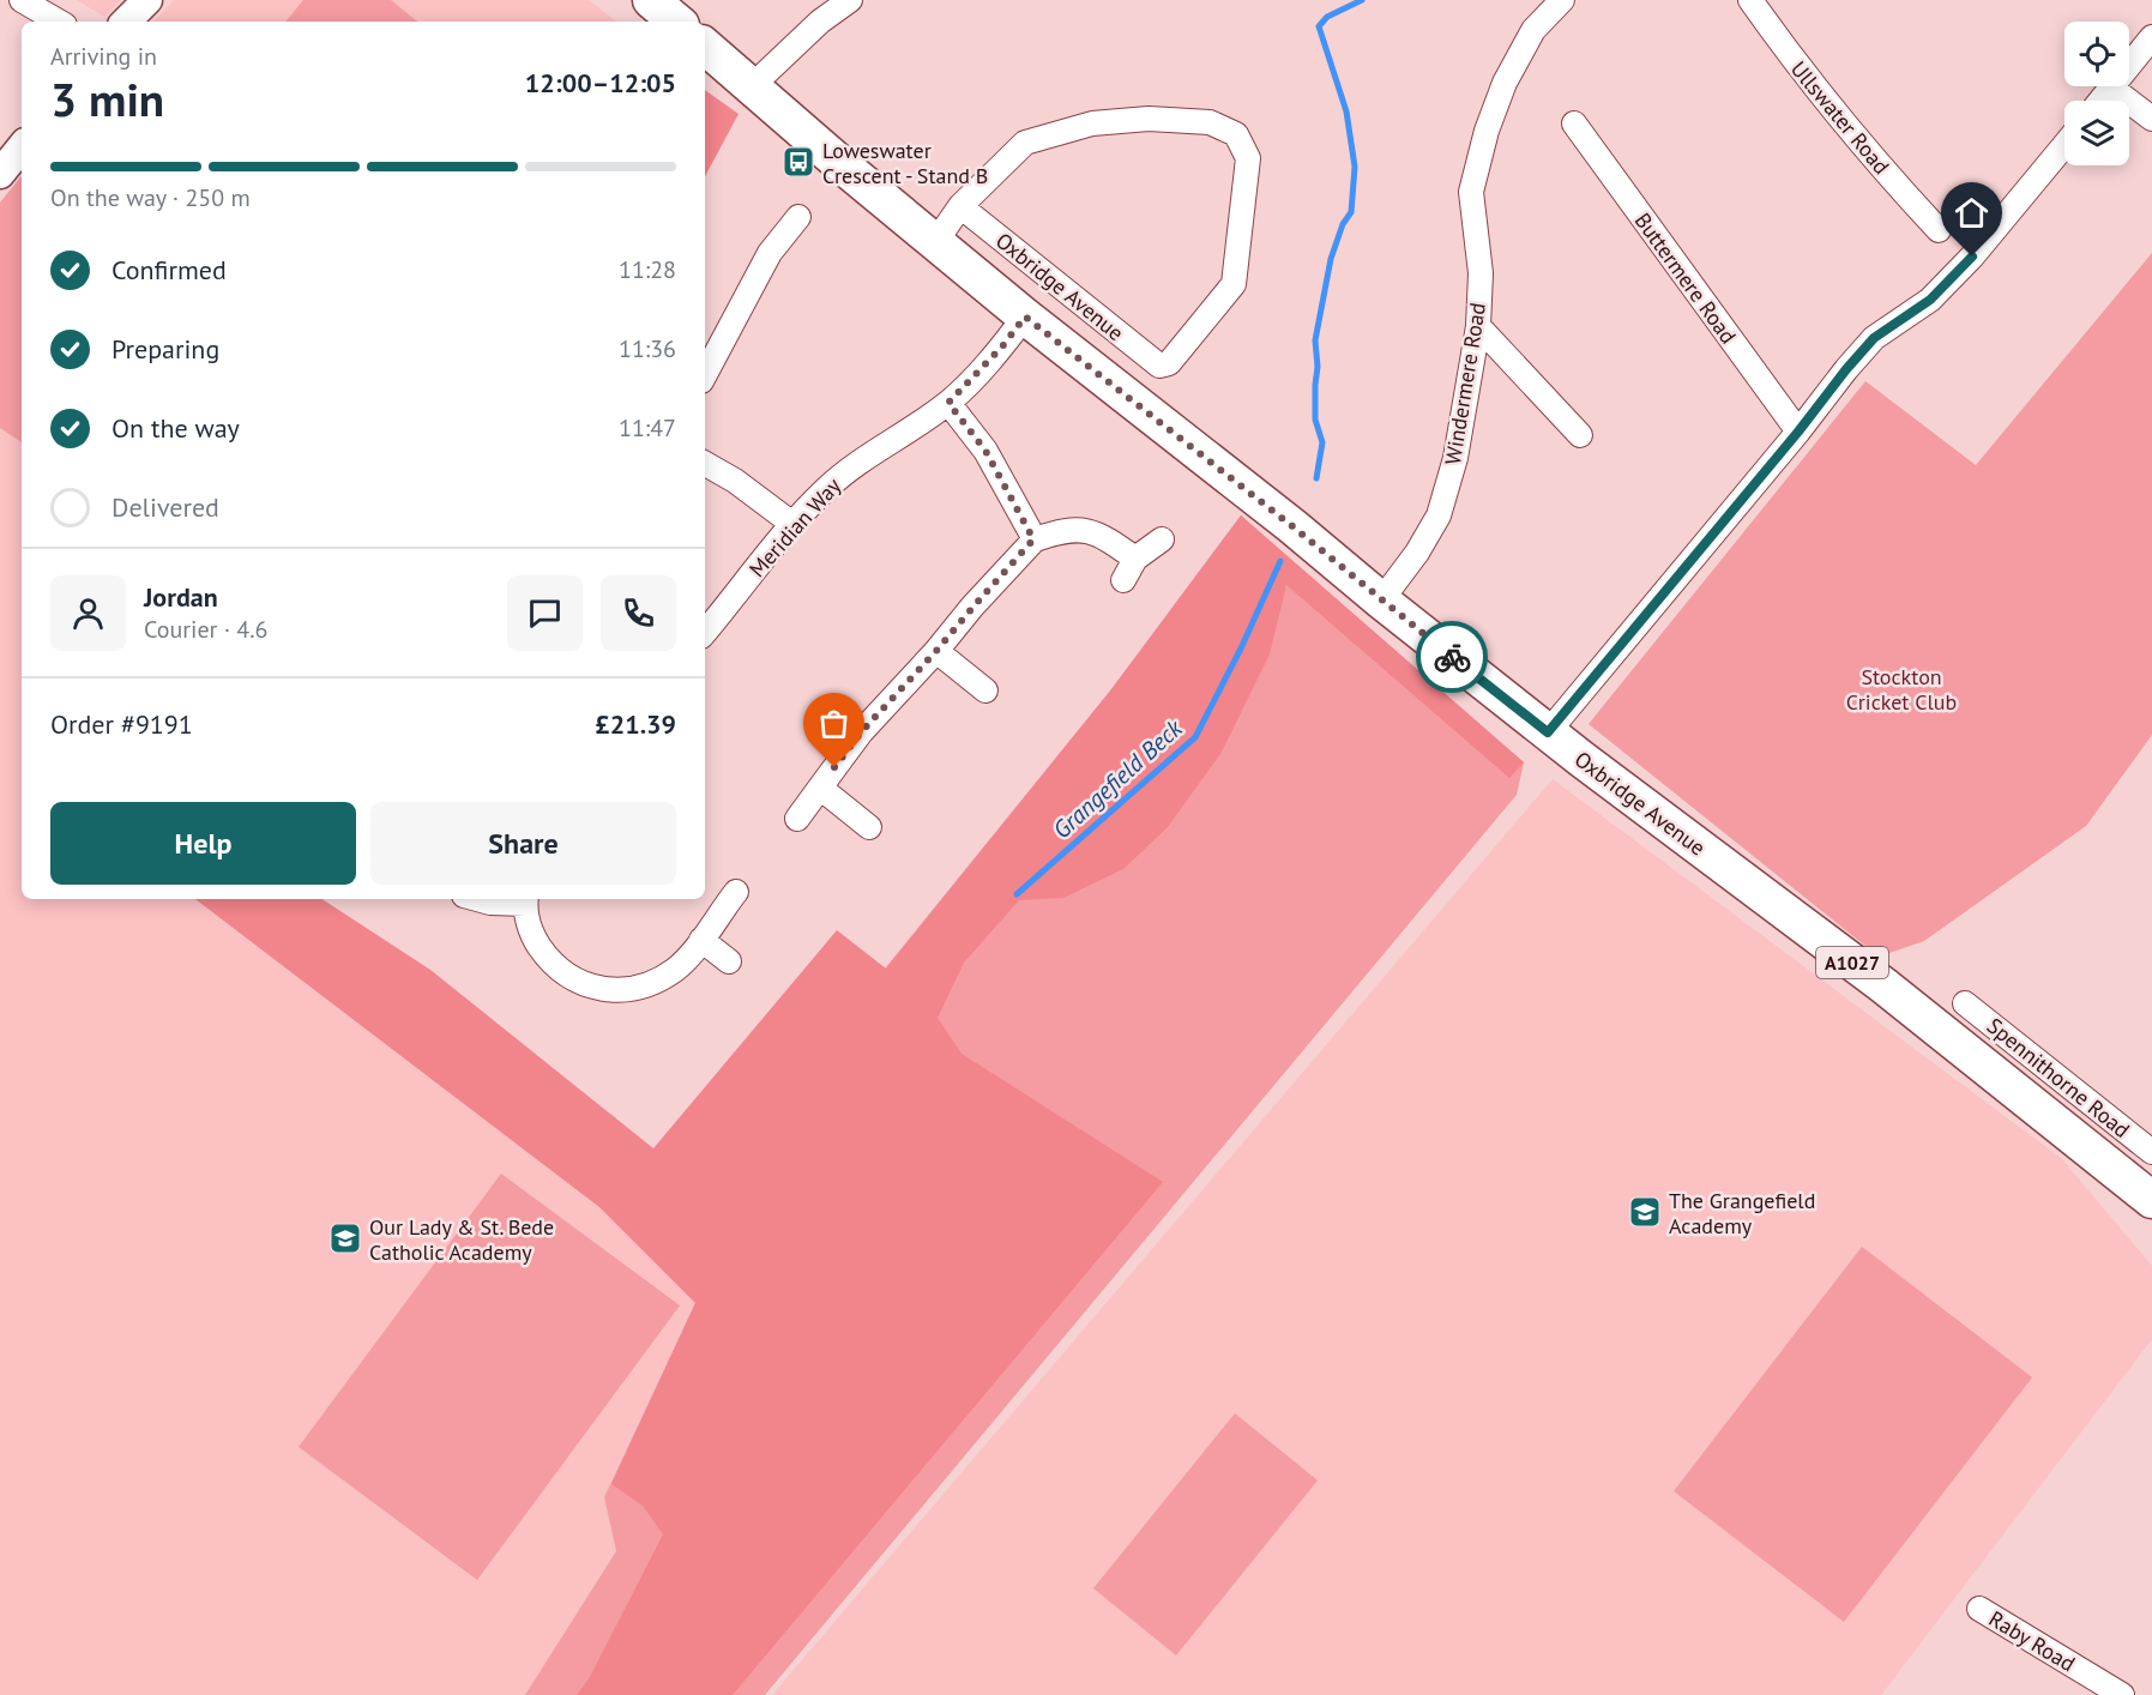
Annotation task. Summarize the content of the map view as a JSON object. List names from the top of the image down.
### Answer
{
  "streets": {
    "main road": ["Oxbridge Avenue", "A1027"],
    "street": [
      "Ullswater Road",
      "Buttermere Road",
      "Windermere Road",
      "Meridian Way",
      "Spennithorne Road",
      "Raby Road"
    ]
  },
  "crossings": [
    ["Oxbridge Avenue", "Windermere Road"],
    ["Oxbridge Avenue", "Meridian Way"]
  ],
  "water": ["Grangefield Beck"],
  "parks": ["Stockton Cricket Club"],
  "places": {
    "bus stop": ["Loweswater Crescent - Stand B"],
    "school or university": ["The Grangefield Academy", "Our Lady & St. Bede Catholic Academy"]
  },
  "page": {
    "heading": ["3 min", "Arriving in", "12:00–12:05"],
    "panel": [
      "Jordan",
      "Courier · 4.6",
      "Order #9191",
      "£21.39"
    ],
    "bar": "On the way · 250 m",
    "list": [
      ["Confirmed", "11:28"],
      ["Preparing", "11:36"],
      ["On the way", "11:47"],
      "Delivered"
    ],
    "buttons": ["Help", "Share"]
  }
}
